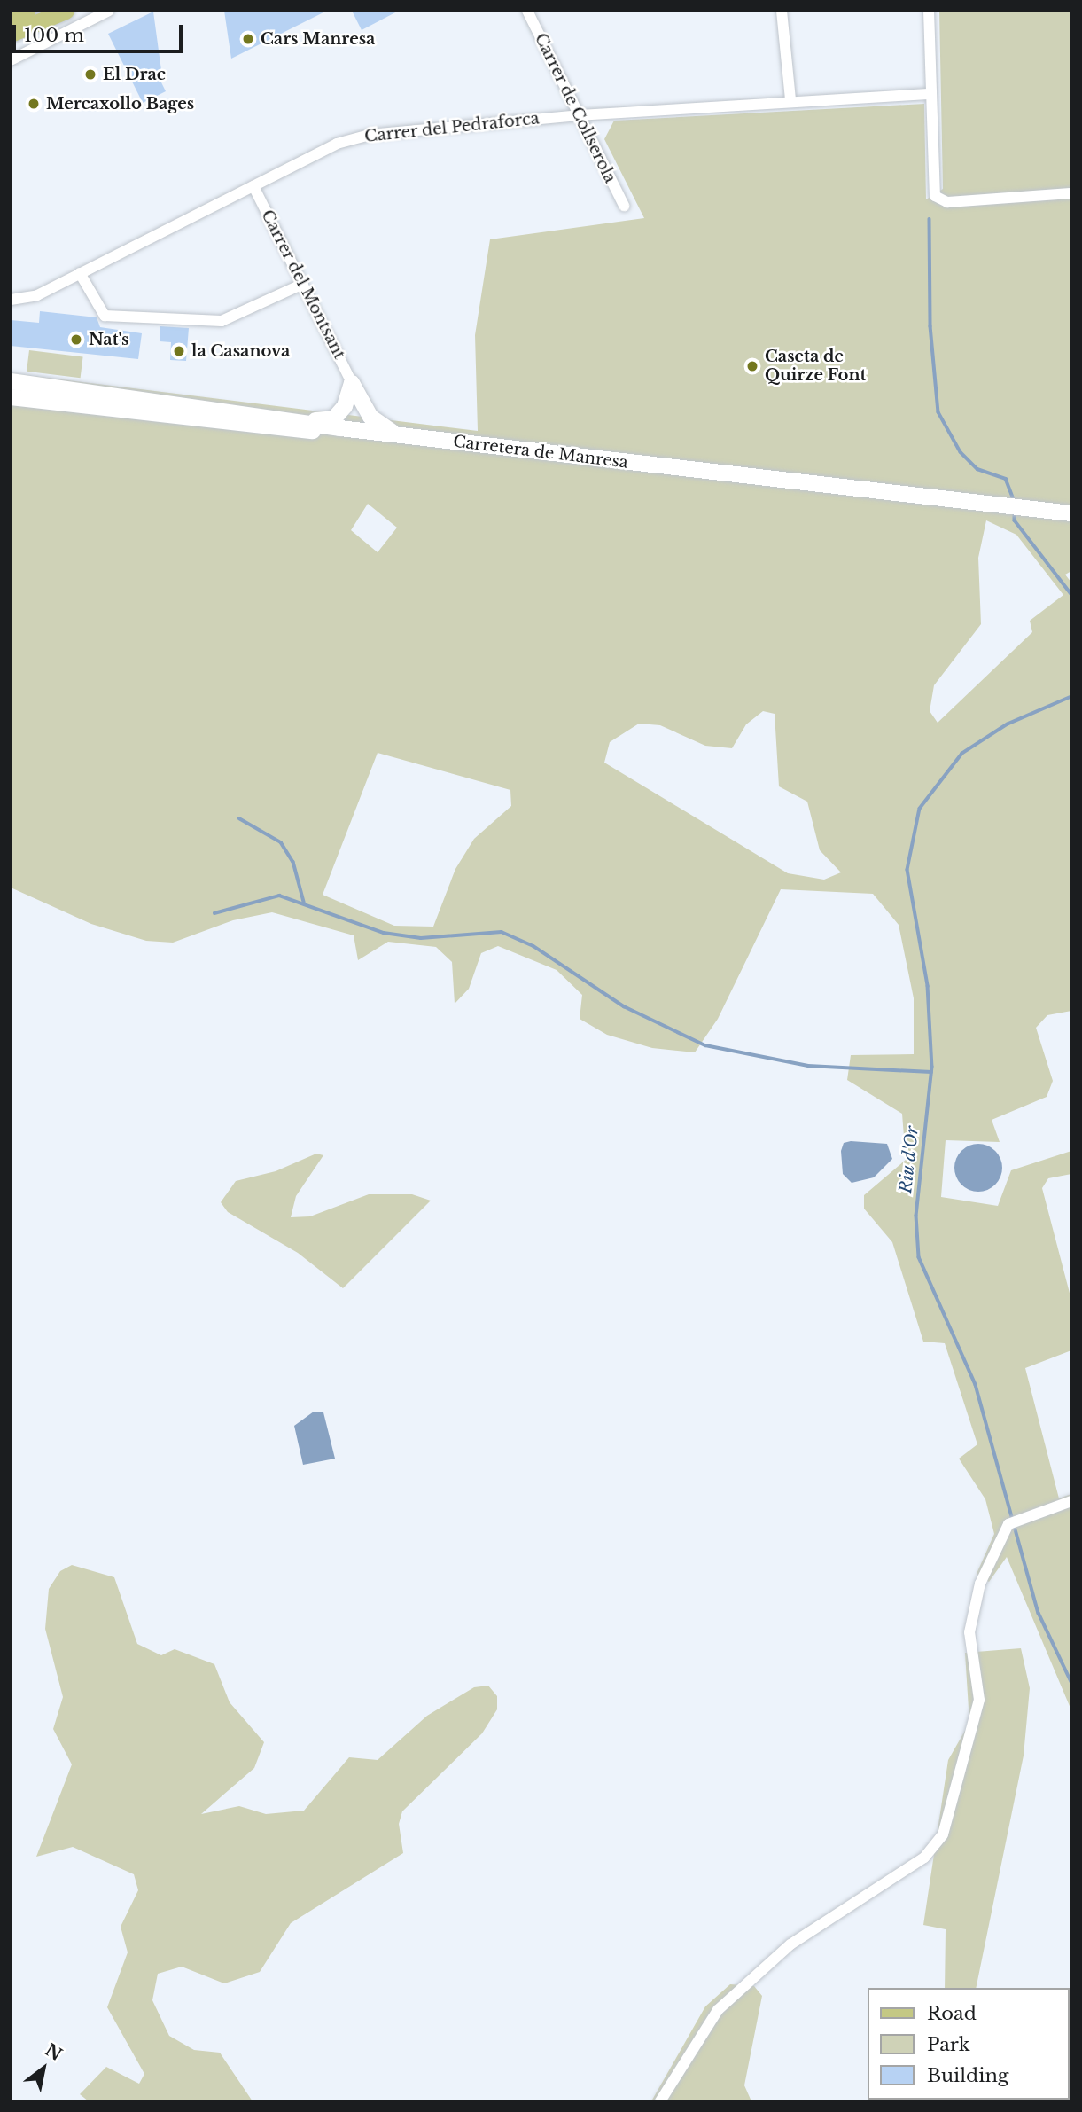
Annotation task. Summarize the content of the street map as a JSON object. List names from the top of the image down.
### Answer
{
  "streets": {
    "main road": ["Carretera de Manresa"],
    "street": ["Carrer de Collserola", "Carrer del Pedraforca", "Carrer del Montsant"]
  },
  "crossings": [
    ["Carrer de Collserola", "Carrer del Pedraforca"],
    ["Carrer del Pedraforca", "Carrer del Montsant"]
  ],
  "water": ["Riu d'Or"],
  "places": [
    "Cars Manresa",
    "El Drac",
    "Mercaxollo Bages",
    "Nat's",
    "la Casanova",
    "Caseta de Quirze Font"
  ],
  "legend": ["Road", "Park", "Building"],
  "scale_bar": "100 m",
  "north": "top right"
}
